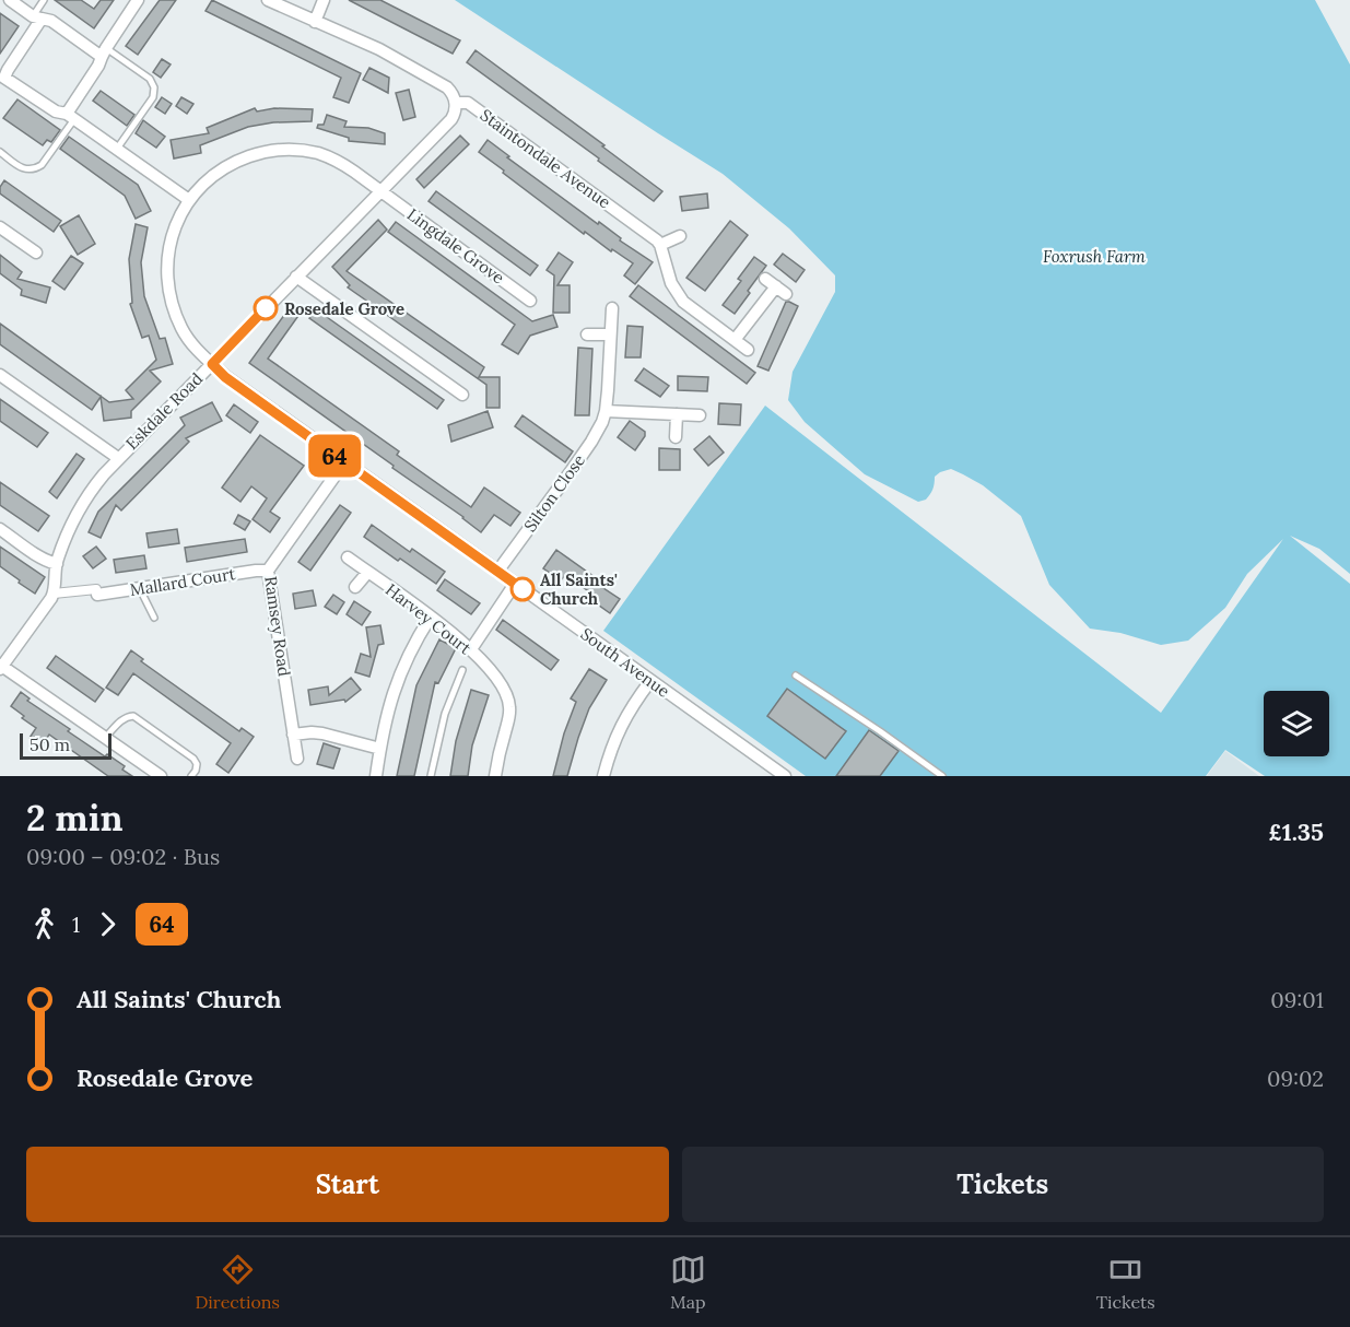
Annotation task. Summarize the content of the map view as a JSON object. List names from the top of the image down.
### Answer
{
  "streets": {
    "street": [
      "Staintondale Avenue",
      "Lingdale Grove",
      "Eskdale Road",
      "Silton Close",
      "Mallard Court",
      "Harvey Court",
      "Ramsey Road",
      "South Avenue"
    ]
  },
  "crossings": [
    ["Staintondale Avenue", "Eskdale Road"],
    ["Lingdale Grove", "Eskdale Road"],
    ["Lingdale Grove", "South Avenue"],
    ["Eskdale Road", "South Avenue"],
    ["Silton Close", "South Avenue"],
    ["Mallard Court", "Ramsey Road"],
    ["Ramsey Road", "South Avenue"]
  ],
  "parks": ["Foxrush Farm"],
  "places": ["Rosedale Grove", "All Saints' Church"],
  "lines": ["bus line 64"],
  "scale_bar": "50 m",
  "page": {
    "on_map": "64",
    "scale": "50 m",
    "heading": ["2 min", "09:00 – 09:02 · Bus", "£1.35"],
    "legs": ["1", "64"],
    "list": [
      {
        "name": "All Saints' Church",
        "value": "09:01"
      },
      {
        "name": "Rosedale Grove",
        "value": "09:02"
      }
    ],
    "buttons": ["Start", "Tickets"],
    "tabs": ["Directions", "Map", "Tickets"]
  }
}
